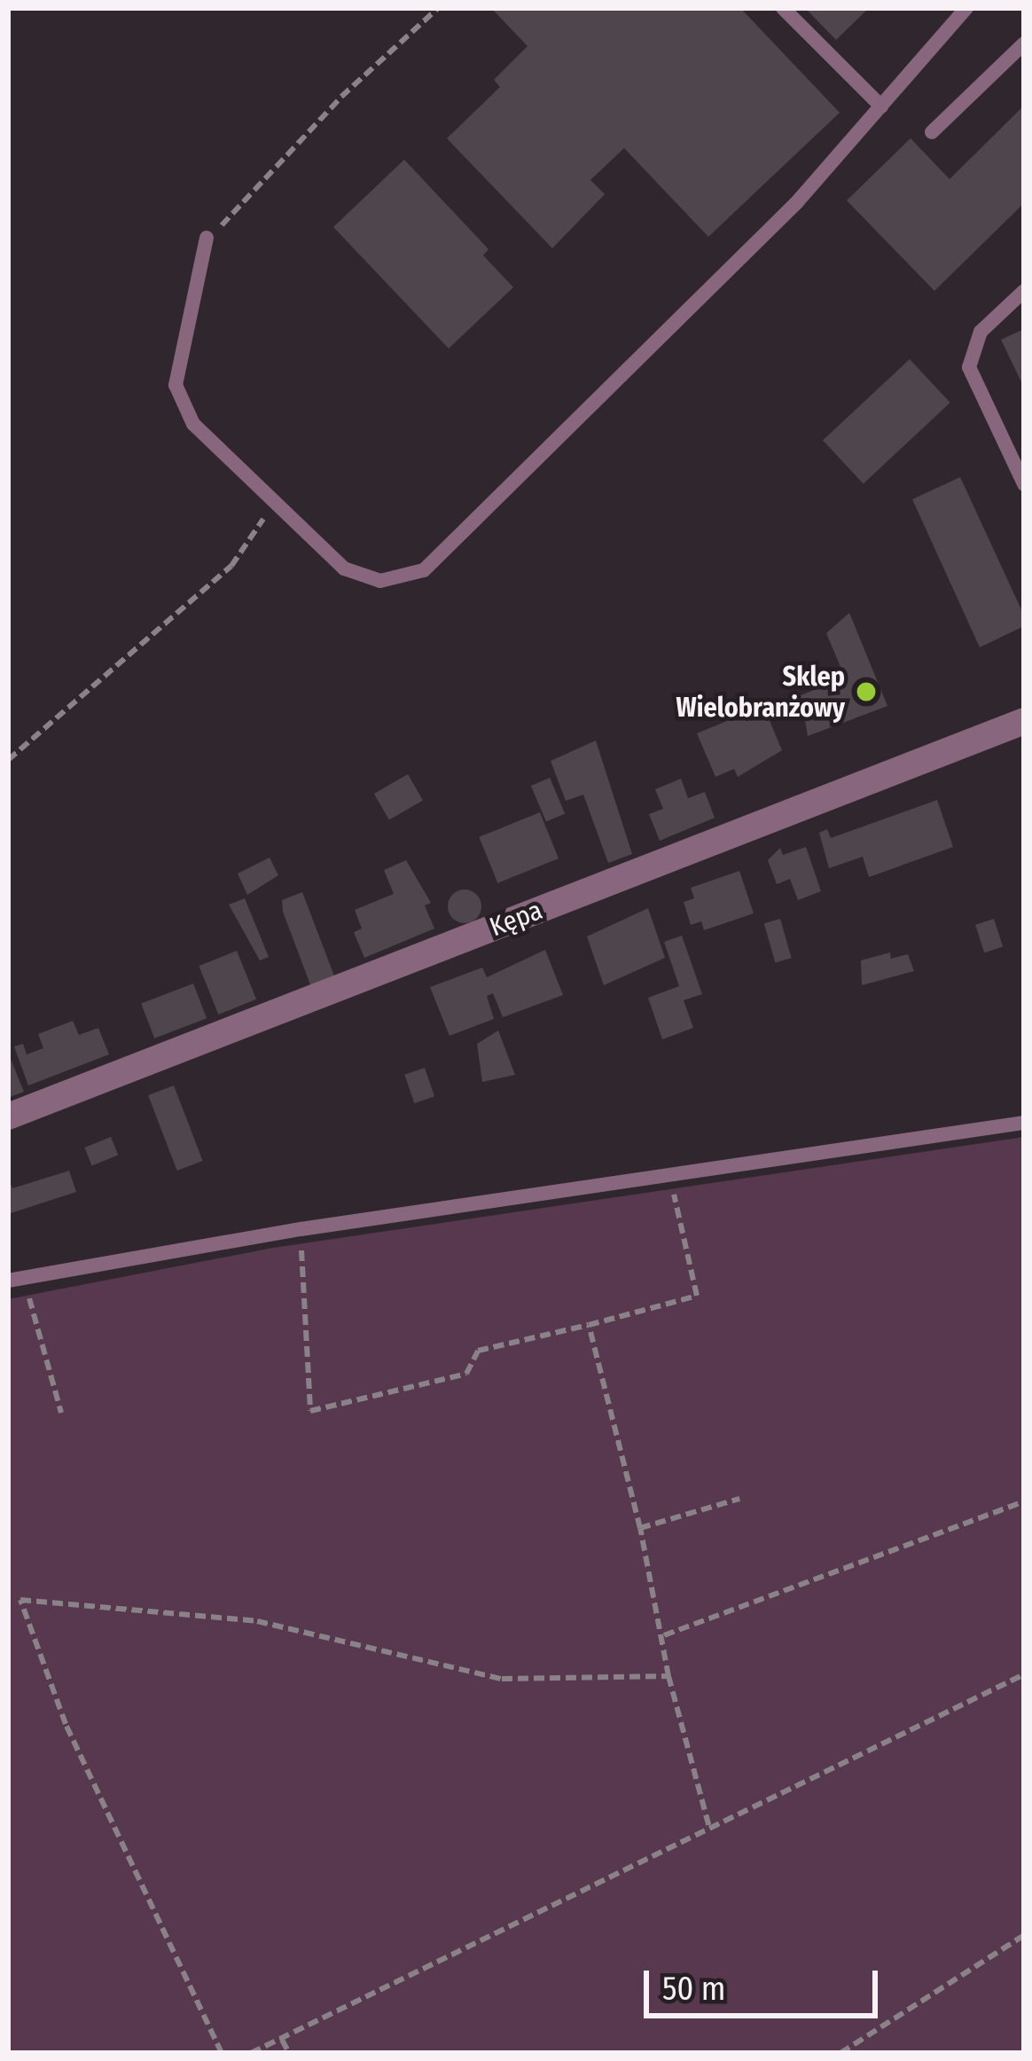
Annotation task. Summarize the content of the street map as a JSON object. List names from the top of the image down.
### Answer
{
  "streets": {
    "street": ["Kępa"]
  },
  "places": ["Sklep Wielobranżowy"],
  "scale_bar": "50 m"
}
